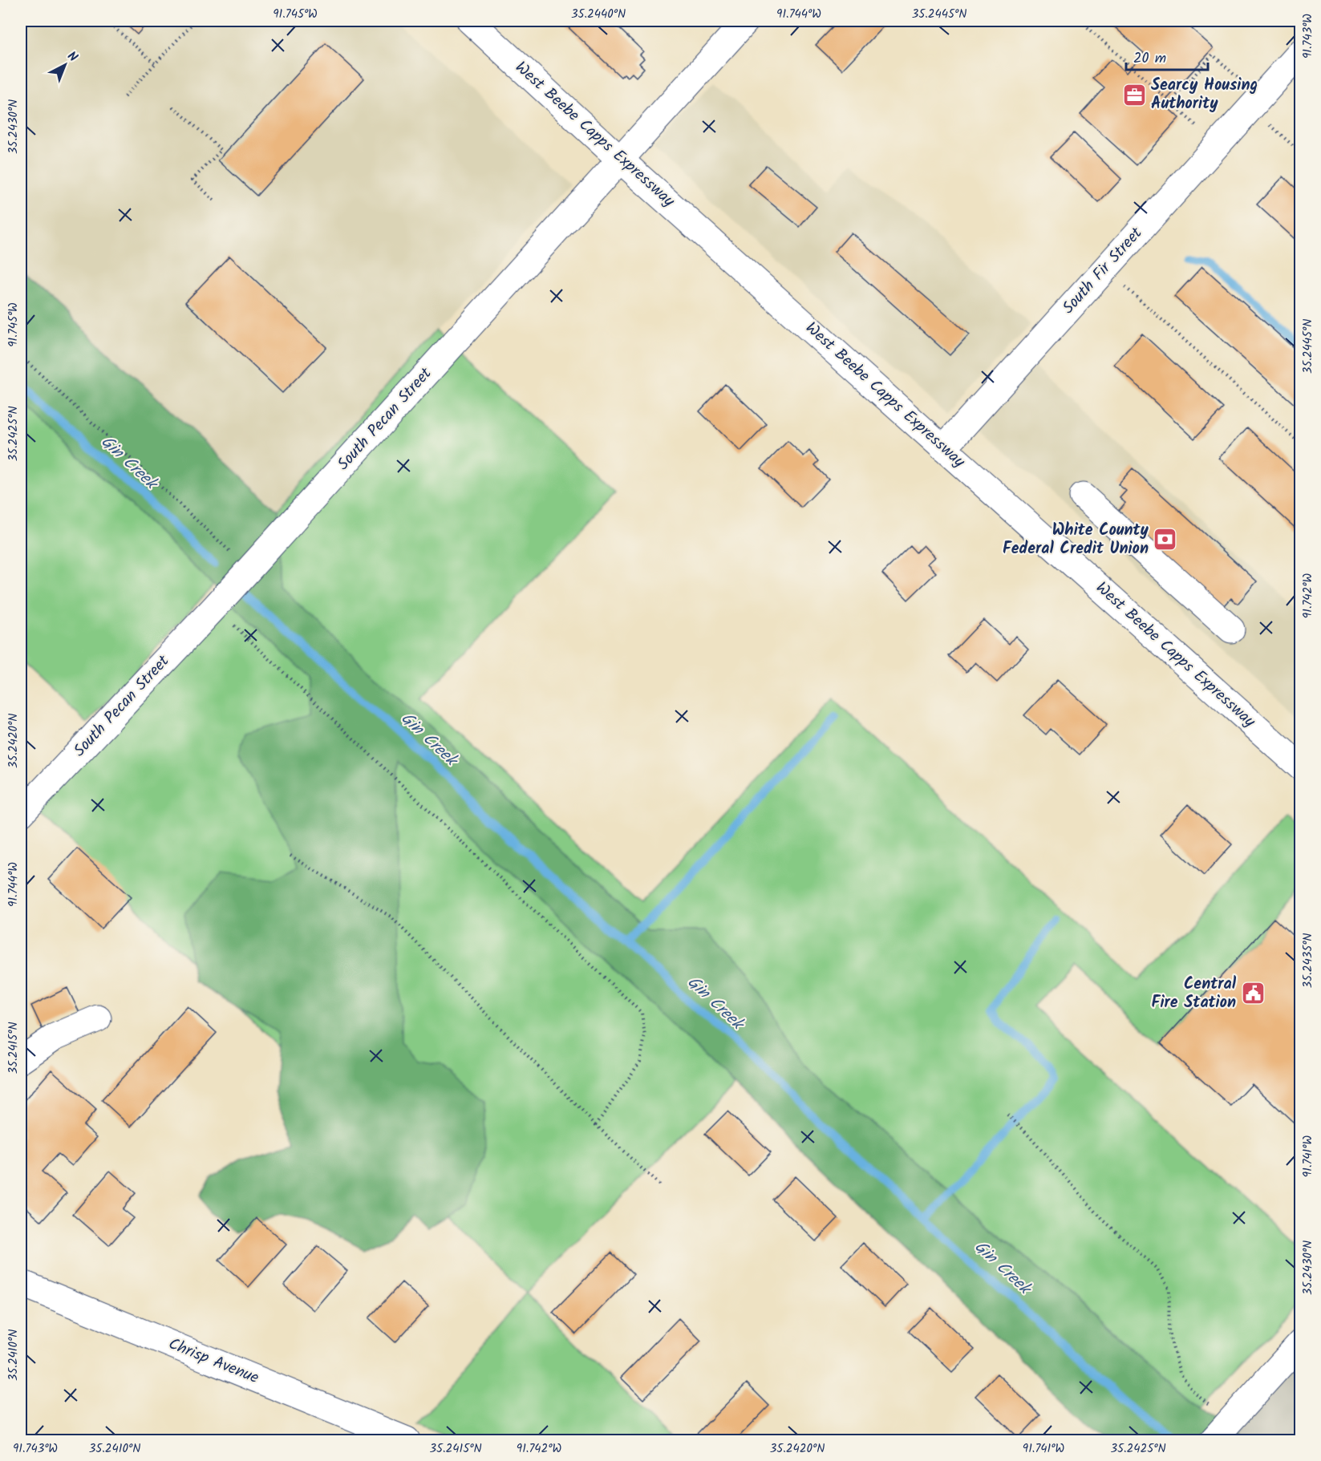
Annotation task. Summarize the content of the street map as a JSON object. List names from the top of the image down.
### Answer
{
  "streets": {
    "street": [
      "West Beebe Capps Expressway",
      "South Fir Street",
      "South Pecan Street",
      "Chrisp Avenue"
    ]
  },
  "crossings": [
    ["West Beebe Capps Expressway", "South Fir Street"],
    ["West Beebe Capps Expressway", "South Pecan Street"]
  ],
  "water": ["Gin Creek"],
  "places": {
    "office": ["Searcy Housing Authority"],
    "bank": ["White County Federal Credit Union"],
    "public building": ["Central Fire Station"]
  },
  "scale_bar": "20 m",
  "north": "top right",
  "coordinates": [
    "91.745°W",
    "35.2440°N",
    "91.744°W",
    "35.2445°N",
    "91.743°W",
    "35.2430°N",
    "35.2425°N",
    "91.742°W",
    "35.2420°N",
    "35.2435°N",
    "35.2415°N",
    "91.741°W",
    "35.2410°N"
  ]
}
